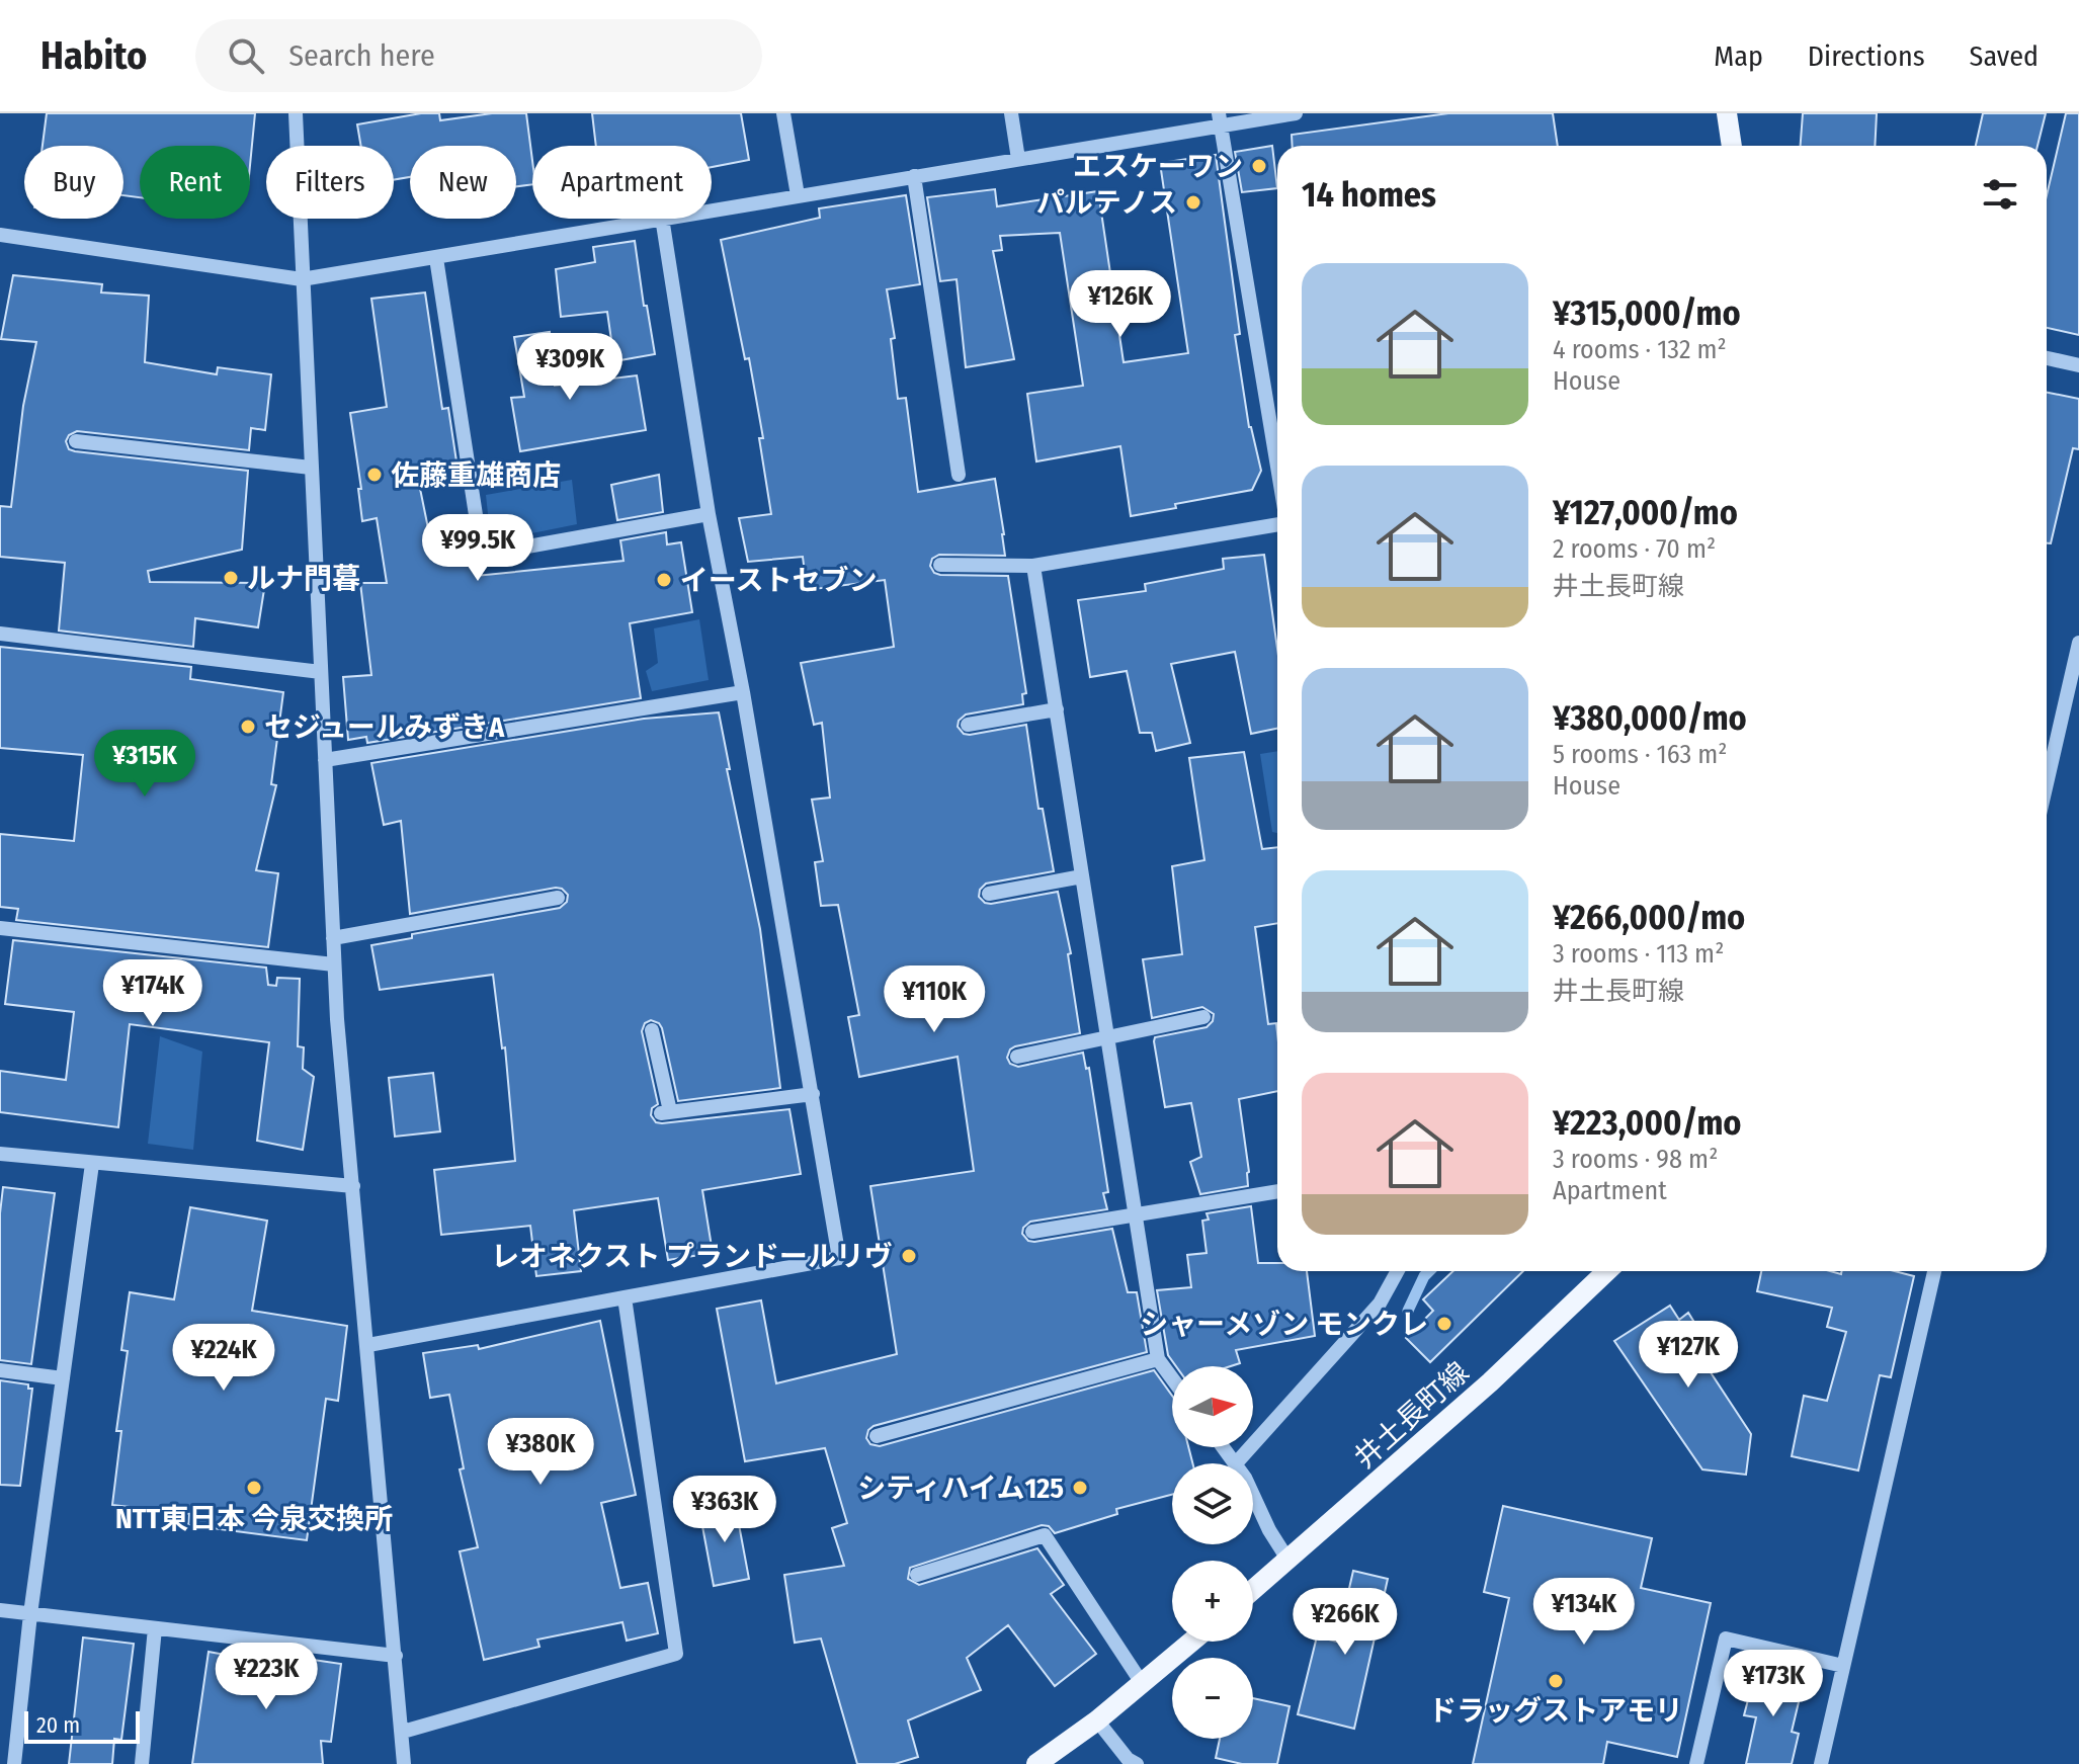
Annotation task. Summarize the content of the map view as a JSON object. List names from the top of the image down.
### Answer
{
  "streets": {
    "main road": ["井土長町線"]
  },
  "places": [
    "エスケーワン",
    "パルテノス",
    "佐藤重雄商店",
    "ルナ門暮",
    "イーストセブン",
    "セジュールみずきA",
    "レオネクスト プランドールリヴ",
    "シャーメゾン モンクレ",
    "NTT東日本 今泉交換所",
    "シティハイム125",
    "ドラッグストアモリ"
  ],
  "scale_bar": "20 m",
  "north": "right",
  "page": {
    "header": "Habito",
    "search": "Search here",
    "nav": ["Map", "Directions", "Saved"],
    "chip": [
      "Buy",
      "Rent",
      "Filters",
      "New",
      "Apartment"
    ],
    "heading": "14 homes",
    "list": [
      {
        "name": "¥315,000/mo",
        "note": "4 rooms · 132 m² · House"
      },
      {
        "name": "¥127,000/mo",
        "note": "2 rooms · 70 m² · 井土長町線"
      },
      {
        "name": "¥380,000/mo",
        "note": "5 rooms · 163 m² · House"
      },
      {
        "name": "¥266,000/mo",
        "note": "3 rooms · 113 m² · 井土長町線"
      },
      {
        "name": "¥223,000/mo",
        "note": "3 rooms · 98 m² · Apartment"
      }
    ],
    "price": [
      "¥126K",
      "¥309K",
      "¥99.5K",
      "¥315K",
      "¥174K",
      "¥110K",
      "¥127K",
      "¥224K",
      "¥380K",
      "¥363K",
      "¥134K",
      "¥266K",
      "¥223K",
      "¥173K"
    ],
    "map_buttons": ["+", "−"],
    "scale": "20 m"
  }
}
